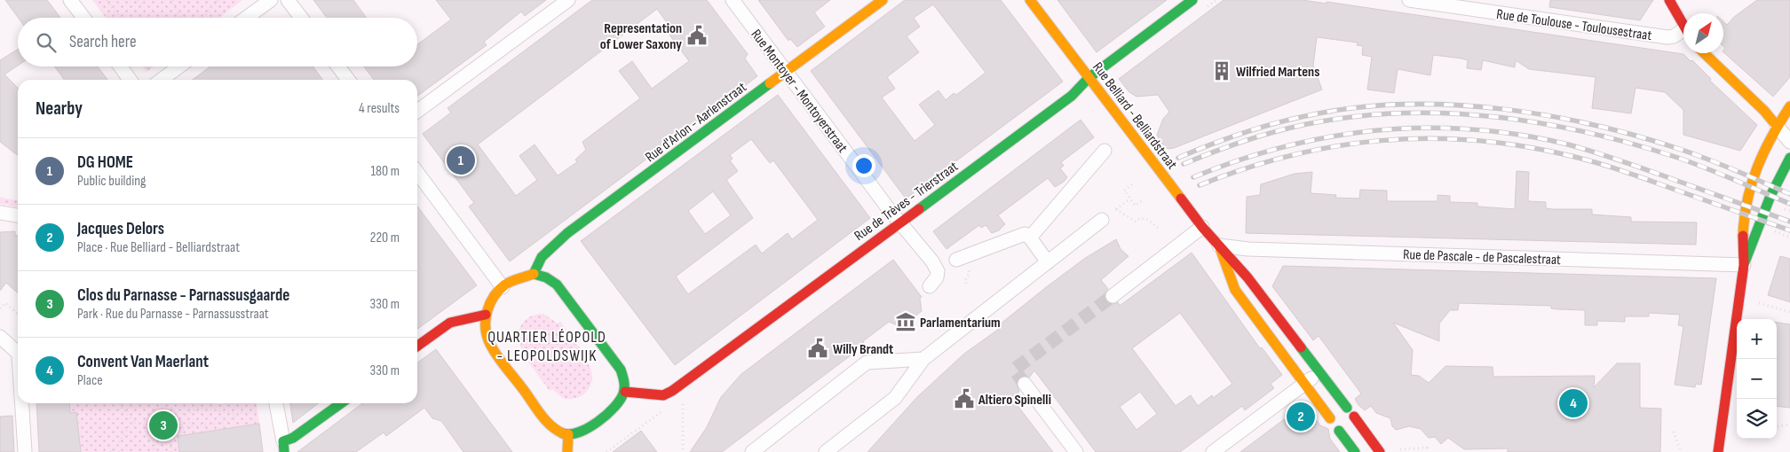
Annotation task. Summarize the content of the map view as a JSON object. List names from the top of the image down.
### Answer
{
  "streets": {
    "street": [
      "Rue de Toulouse - Toulousestraat",
      "Rue Montoyer - Montoyerstraat",
      "Rue Belliard - Belliardstraat",
      "Rue d'Arlon - Aarlenstraat",
      "Rue de Trèves - Trierstraat",
      "Rue de Pascale - de Pascalestraat"
    ]
  },
  "crossings": [
    ["Rue Montoyer - Montoyerstraat", "Rue d'Arlon - Aarlenstraat"],
    ["Rue Montoyer - Montoyerstraat", "Rue de Trèves - Trierstraat"],
    ["Rue Belliard - Belliardstraat", "Rue de Trèves - Trierstraat"],
    ["Rue Belliard - Belliardstraat", "Rue de Pascale - de Pascalestraat"]
  ],
  "districts": ["QUARTIER LÉOPOLD - LEOPOLDSWIJK"],
  "places": {
    "public building": ["Representation of Lower Saxony", "Willy Brandt", "Altiero Spinelli"],
    "building": ["Wilfried Martens"],
    "museum": ["Parlamentarium"]
  },
  "north": "top right",
  "page": {
    "search": "Search here",
    "heading": ["Nearby", "4 results"],
    "list": [
      {
        "mark": "1",
        "name": "DG HOME",
        "note": "Public building",
        "value": "180 m"
      },
      {
        "mark": "2",
        "name": "Jacques Delors",
        "note": "Place · Rue Belliard - Belliardstraat",
        "value": "220 m"
      },
      {
        "mark": "3",
        "name": "Clos du Parnasse - Parnassusgaarde",
        "note": "Park · Rue du Parnasse - Parnassusstraat",
        "value": "330 m"
      },
      {
        "mark": "4",
        "name": "Convent Van Maerlant",
        "note": "Place",
        "value": "330 m"
      }
    ],
    "pins": [
      "1",
      "4",
      "2",
      "3"
    ],
    "map_buttons": ["+", "−"]
  }
}
